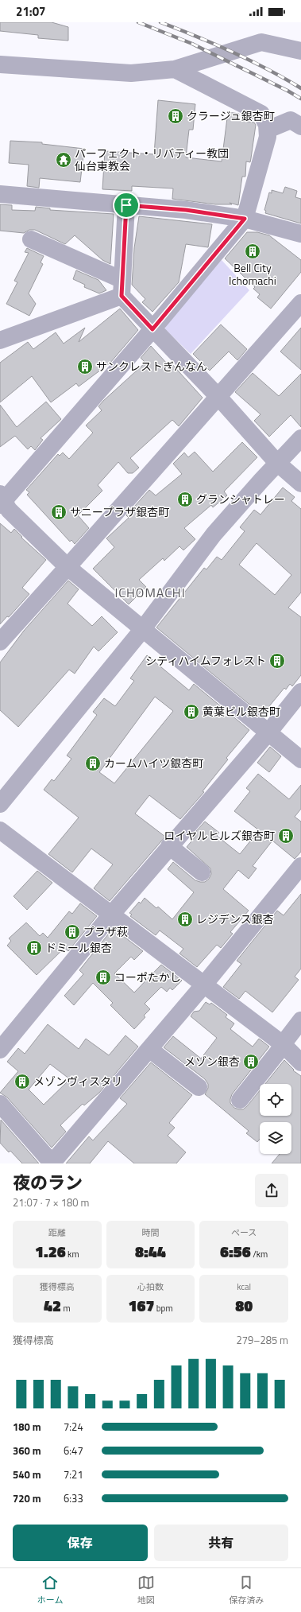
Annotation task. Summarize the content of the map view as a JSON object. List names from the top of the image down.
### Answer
{
  "districts": ["ICHOMACHI"],
  "places": {
    "building": [
      "クラージュ銀杏町",
      "Bell City Ichomachi",
      "サンクレストぎんなん",
      "グランシャトレー",
      "サニープラザ銀杏町",
      "シティハイムフォレスト",
      "黄葉ビル銀杏町",
      "カームハイツ銀杏町",
      "ロイヤルヒルズ銀杏町",
      "レジデンス銀杏",
      "プラザ萩",
      "ドミール銀杏",
      "コーポたかし",
      "メゾン銀杏",
      "メゾンヴィスタリ"
    ],
    "temple": ["パーフェクト・リバティー教団 仙台東教会"]
  },
  "page": {
    "status": "21:07",
    "heading": ["夜のラン", "21:07 · 7 × 180 m"],
    "stats": [
      ["距離", "1.26 km"],
      ["時間", "8:44"],
      ["ペース", "6:56 /km"],
      ["獲得標高", "42 m"],
      ["心拍数", "167 bpm"],
      ["kcal", "80"]
    ],
    "chart": ["獲得標高", "279–285 m"],
    "list": [
      {
        "name": "180 m",
        "note": "7:24"
      },
      {
        "name": "360 m",
        "note": "6:47"
      },
      {
        "name": "540 m",
        "note": "7:21"
      },
      {
        "name": "720 m",
        "note": "6:33"
      }
    ],
    "buttons": ["保存", "共有"],
    "tabs": ["ホーム", "地図", "保存済み"]
  }
}
